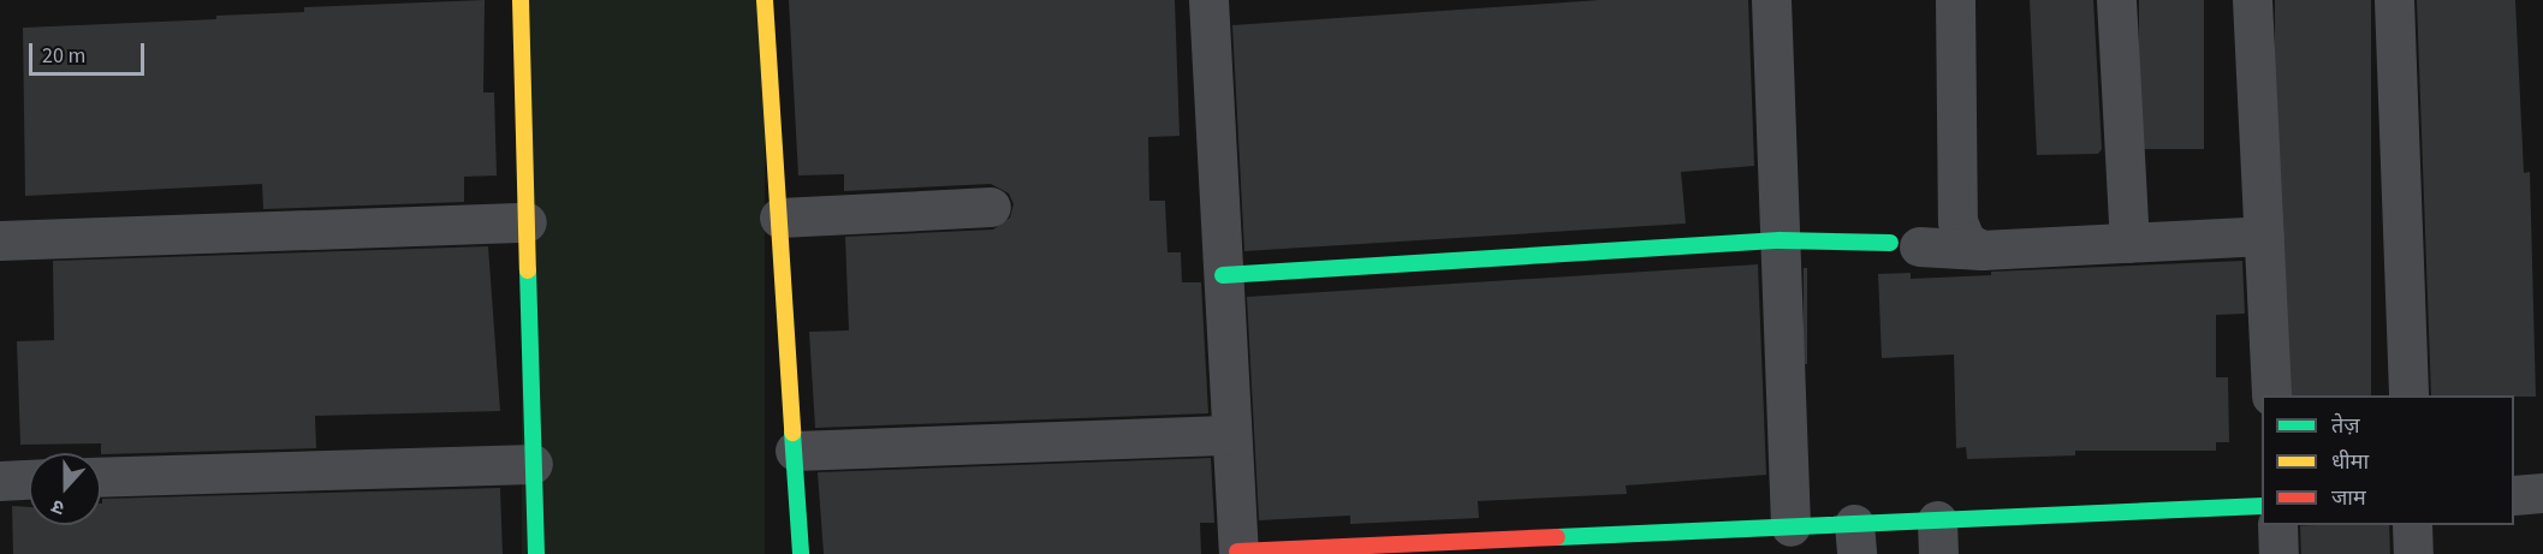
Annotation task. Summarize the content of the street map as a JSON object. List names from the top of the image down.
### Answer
{
  "legend": ["तेज़", "धीमा", "जाम"],
  "scale_bar": "20 m",
  "north": "bottom"
}
